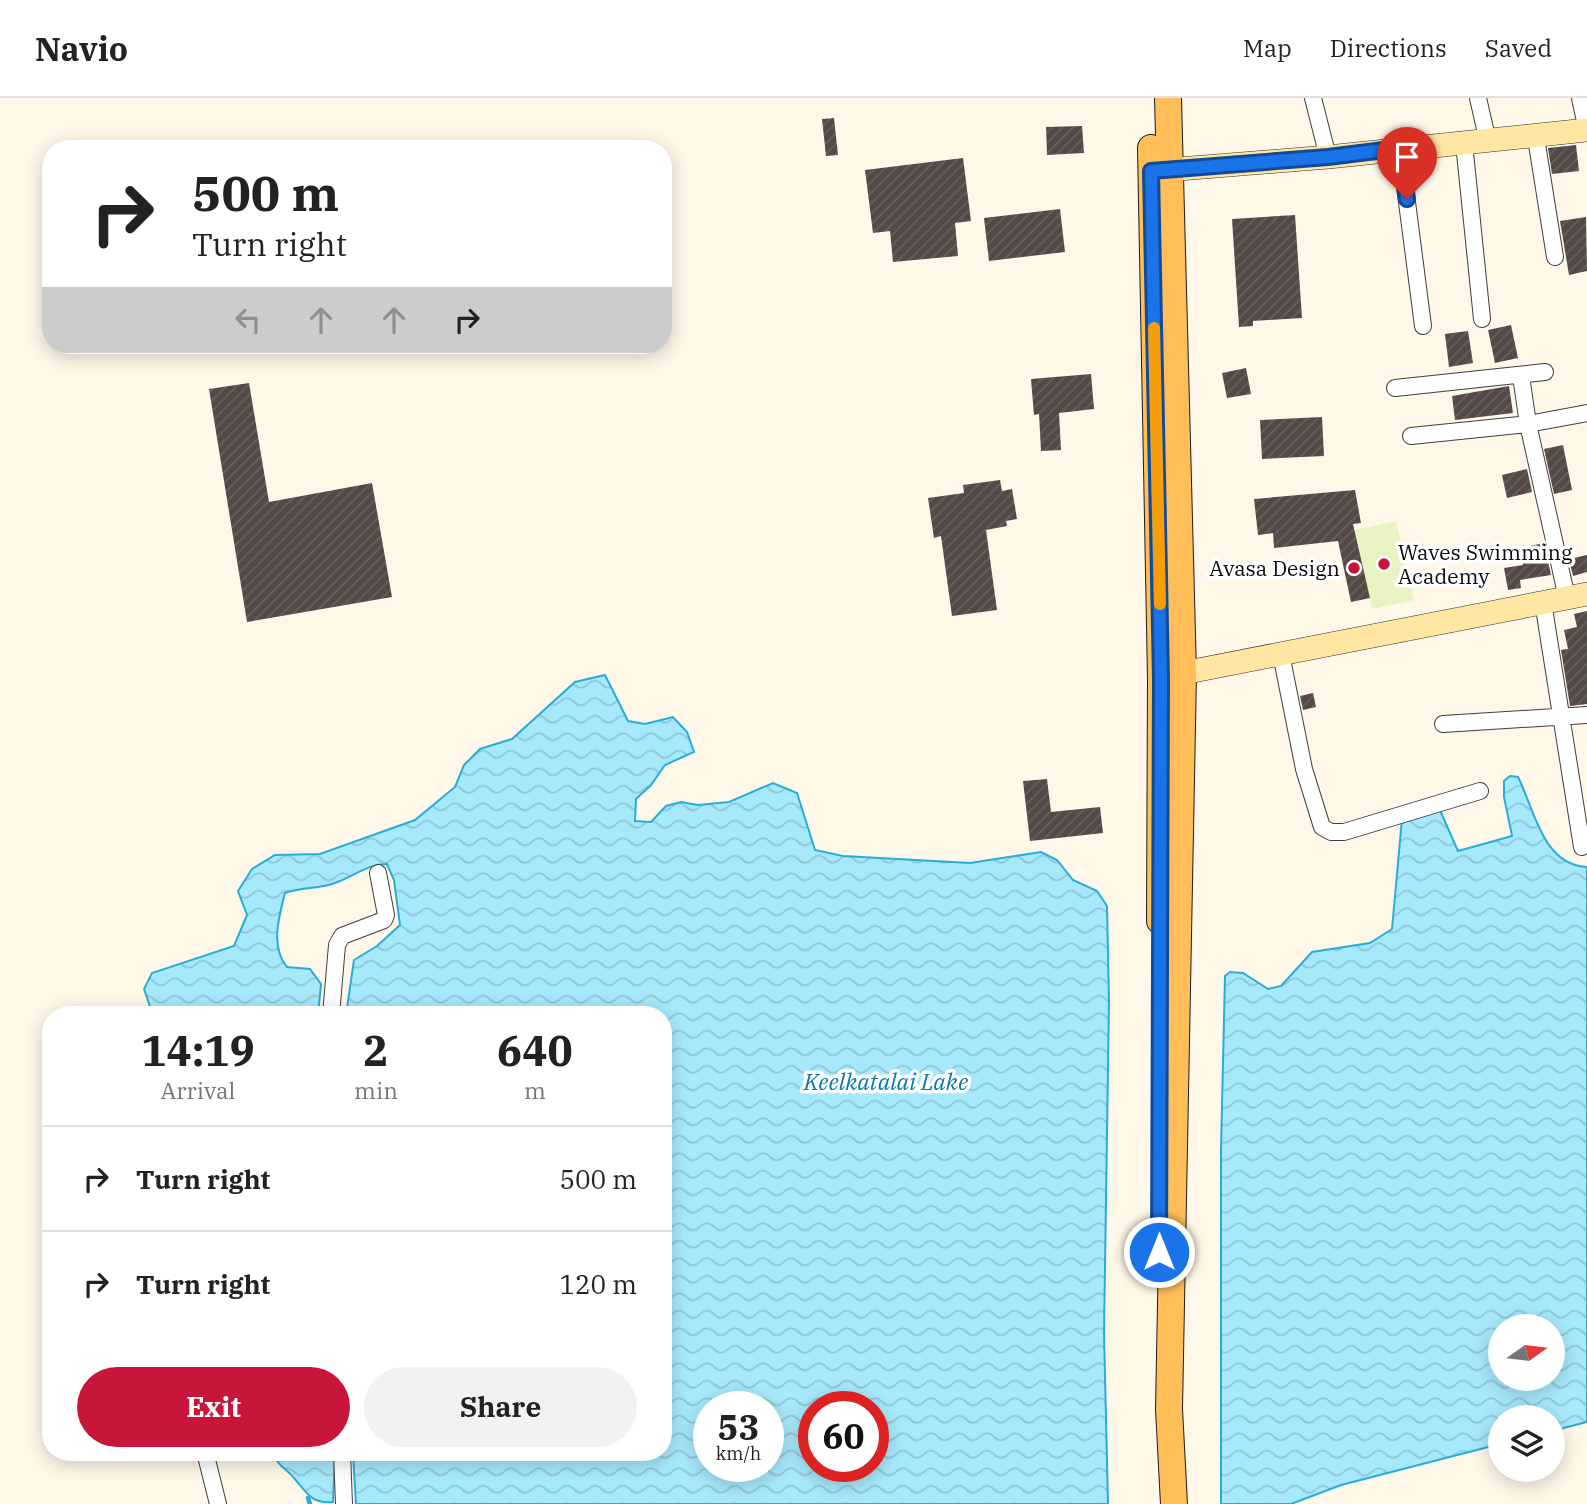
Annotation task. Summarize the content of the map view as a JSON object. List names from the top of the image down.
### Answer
{
  "water": ["Keelkatalai Lake"],
  "places": ["Waves Swimming Academy", "Avasa Design"],
  "north": "right",
  "page": {
    "header": "Navio",
    "nav": ["Map", "Directions", "Saved"],
    "turn": ["500 m", "Turn right"],
    "eta": [
      "14:19",
      "Arrival",
      "2",
      "min",
      "640",
      "m"
    ],
    "list": [
      {
        "name": "Turn right",
        "value": "500 m"
      },
      {
        "name": "Turn right",
        "value": "120 m"
      }
    ],
    "buttons": ["Exit", "Share"],
    "speed": "53 km/h",
    "limit": "60"
  }
}
